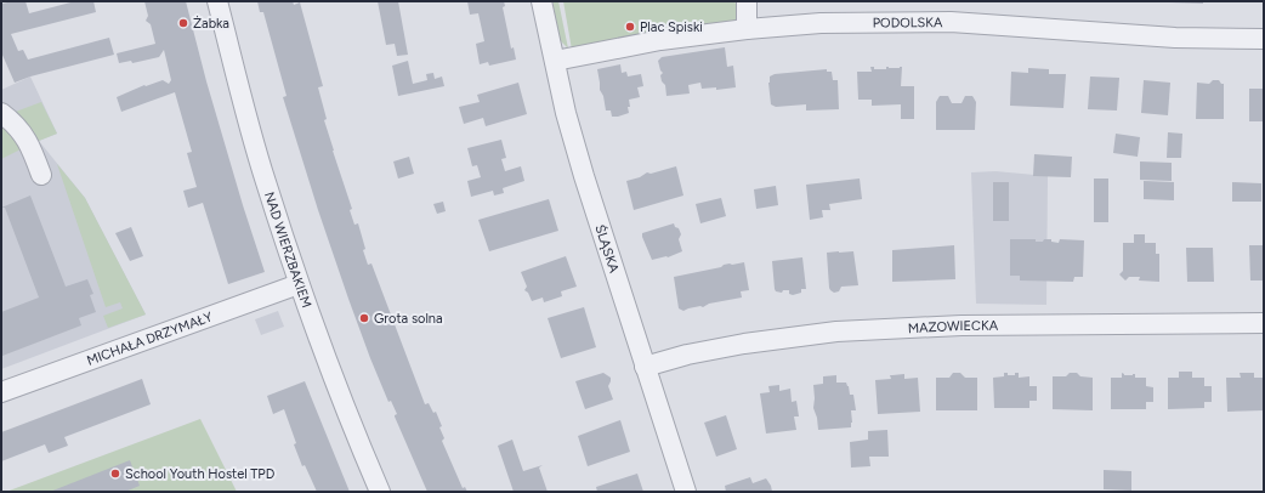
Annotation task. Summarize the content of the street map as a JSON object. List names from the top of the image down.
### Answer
{
  "streets": {
    "street": [
      "PODOLSKA",
      "ŚLĄSKA",
      "NAD WIERZBAKIEM",
      "MAZOWIECKA",
      "MICHAŁA DRZYMAŁY"
    ]
  },
  "crossings": [
    ["PODOLSKA", "ŚLĄSKA"],
    ["ŚLĄSKA", "MAZOWIECKA"],
    ["NAD WIERZBAKIEM", "MICHAŁA DRZYMAŁY"]
  ],
  "places": [
    "Żabka",
    "Plac Spiski",
    "Grota solna",
    "School Youth Hostel TPD"
  ]
}
